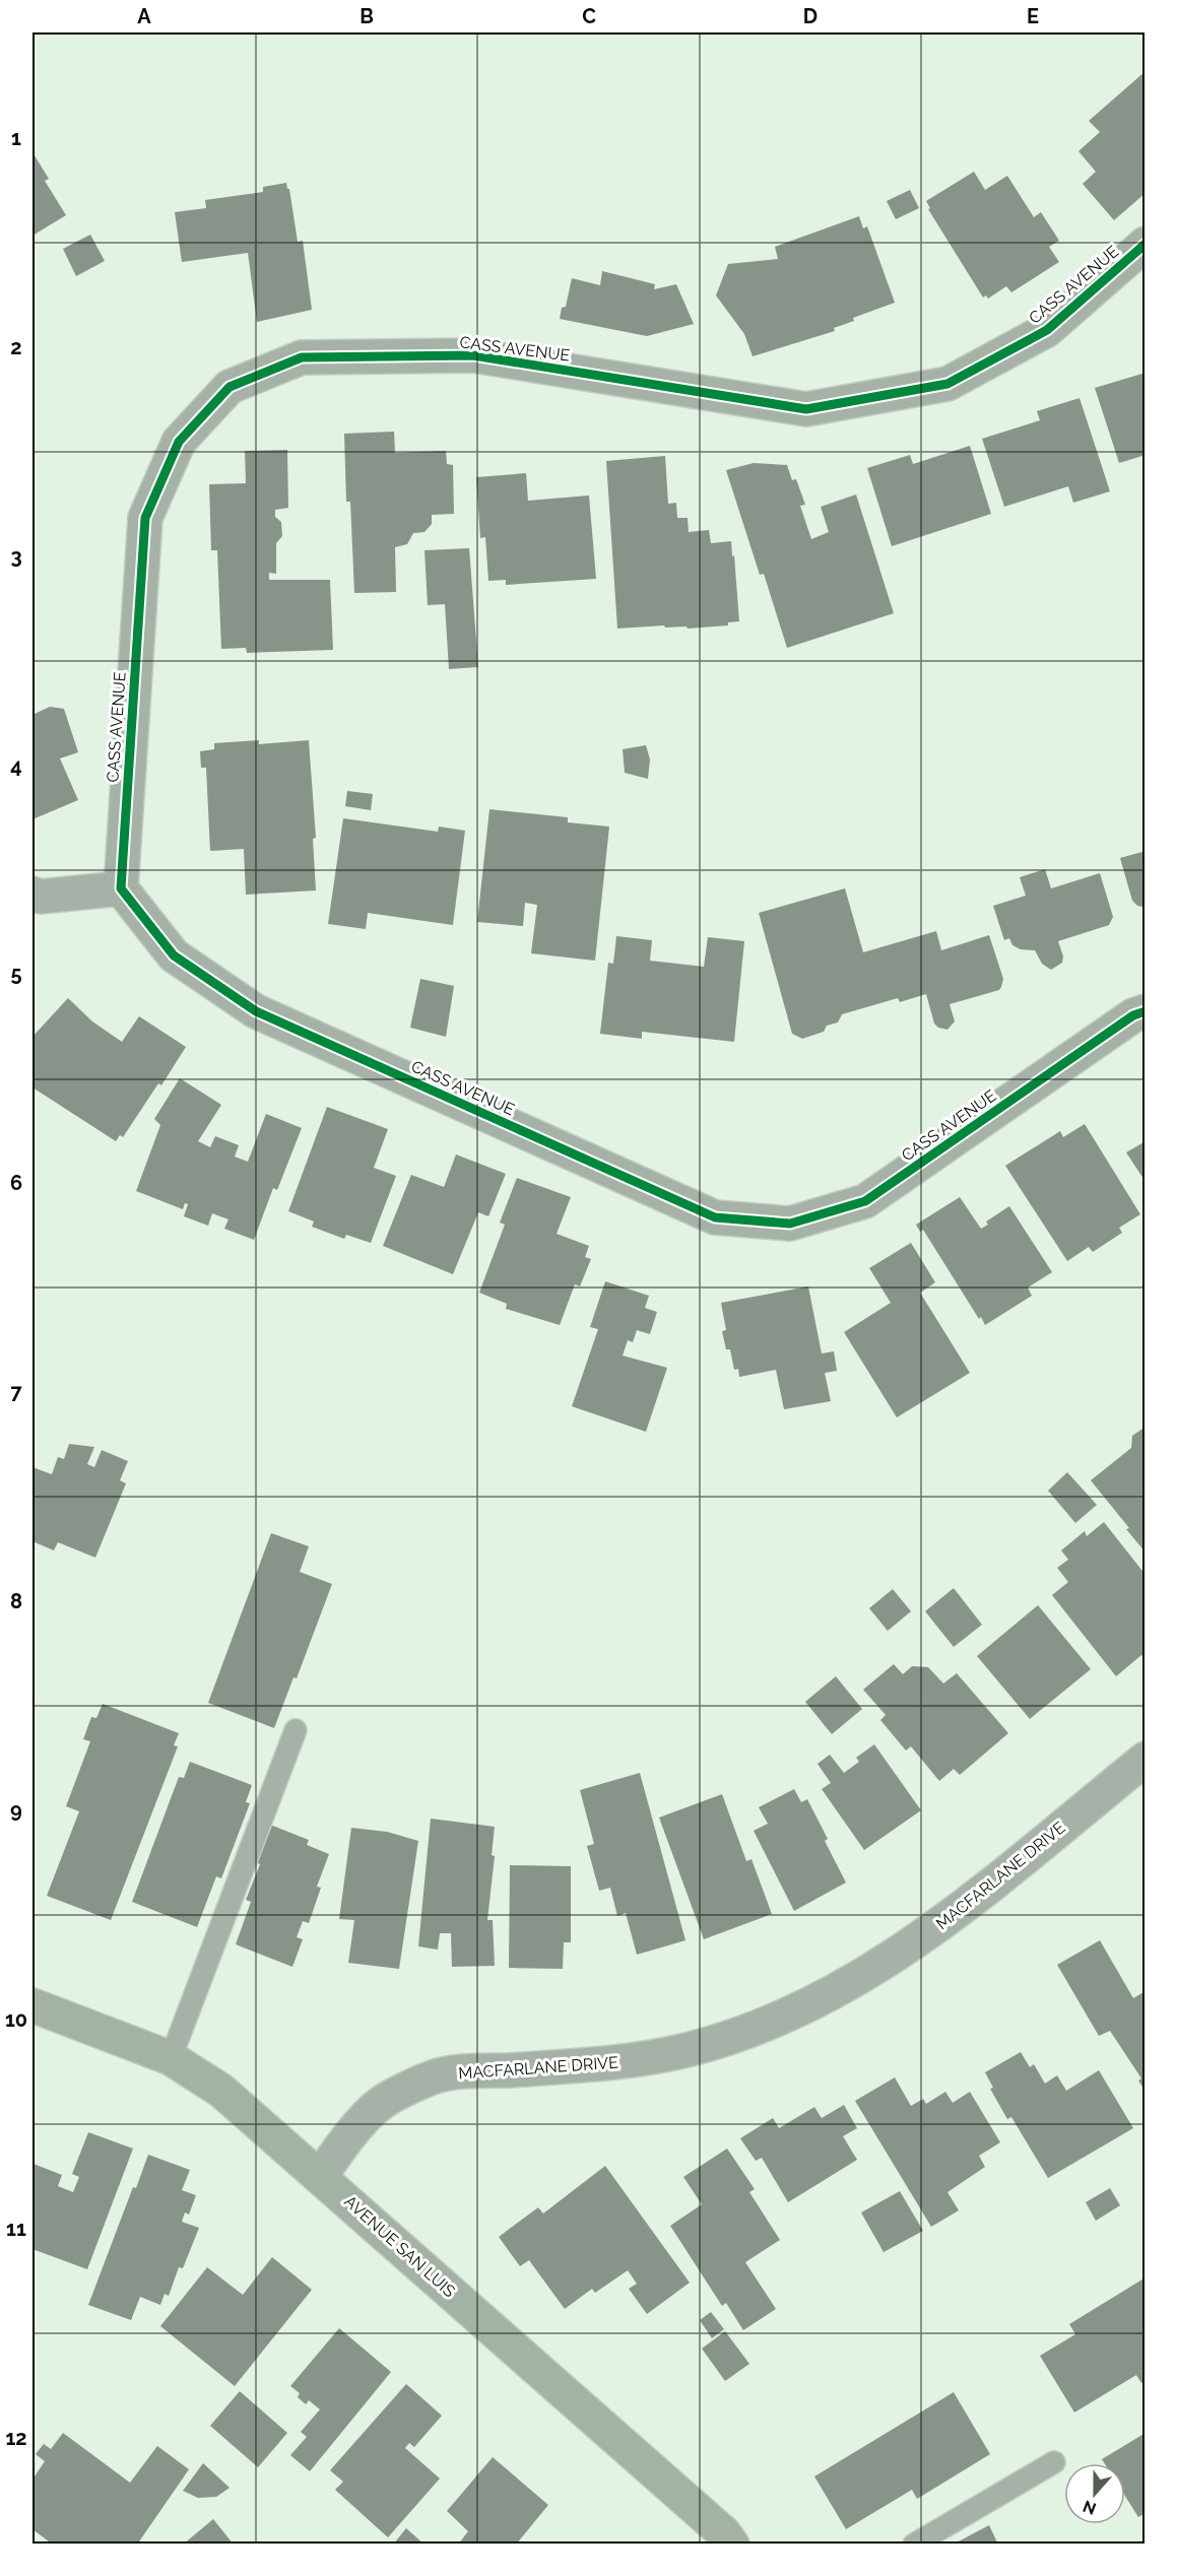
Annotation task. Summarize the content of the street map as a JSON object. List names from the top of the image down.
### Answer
{
  "streets": {
    "street": ["CASS AVENUE", "MACFARLANE DRIVE", "AVENUE SAN LUIS"]
  },
  "crossings": [
    ["MACFARLANE DRIVE", "AVENUE SAN LUIS"]
  ],
  "north": "bottom",
  "grid": {
    "columns": [
      "A",
      "B",
      "C",
      "D",
      "E"
    ],
    "rows": [
      "1",
      "2",
      "3",
      "4",
      "5",
      "6",
      "7",
      "8",
      "9",
      "10",
      "11",
      "12"
    ]
  }
}
